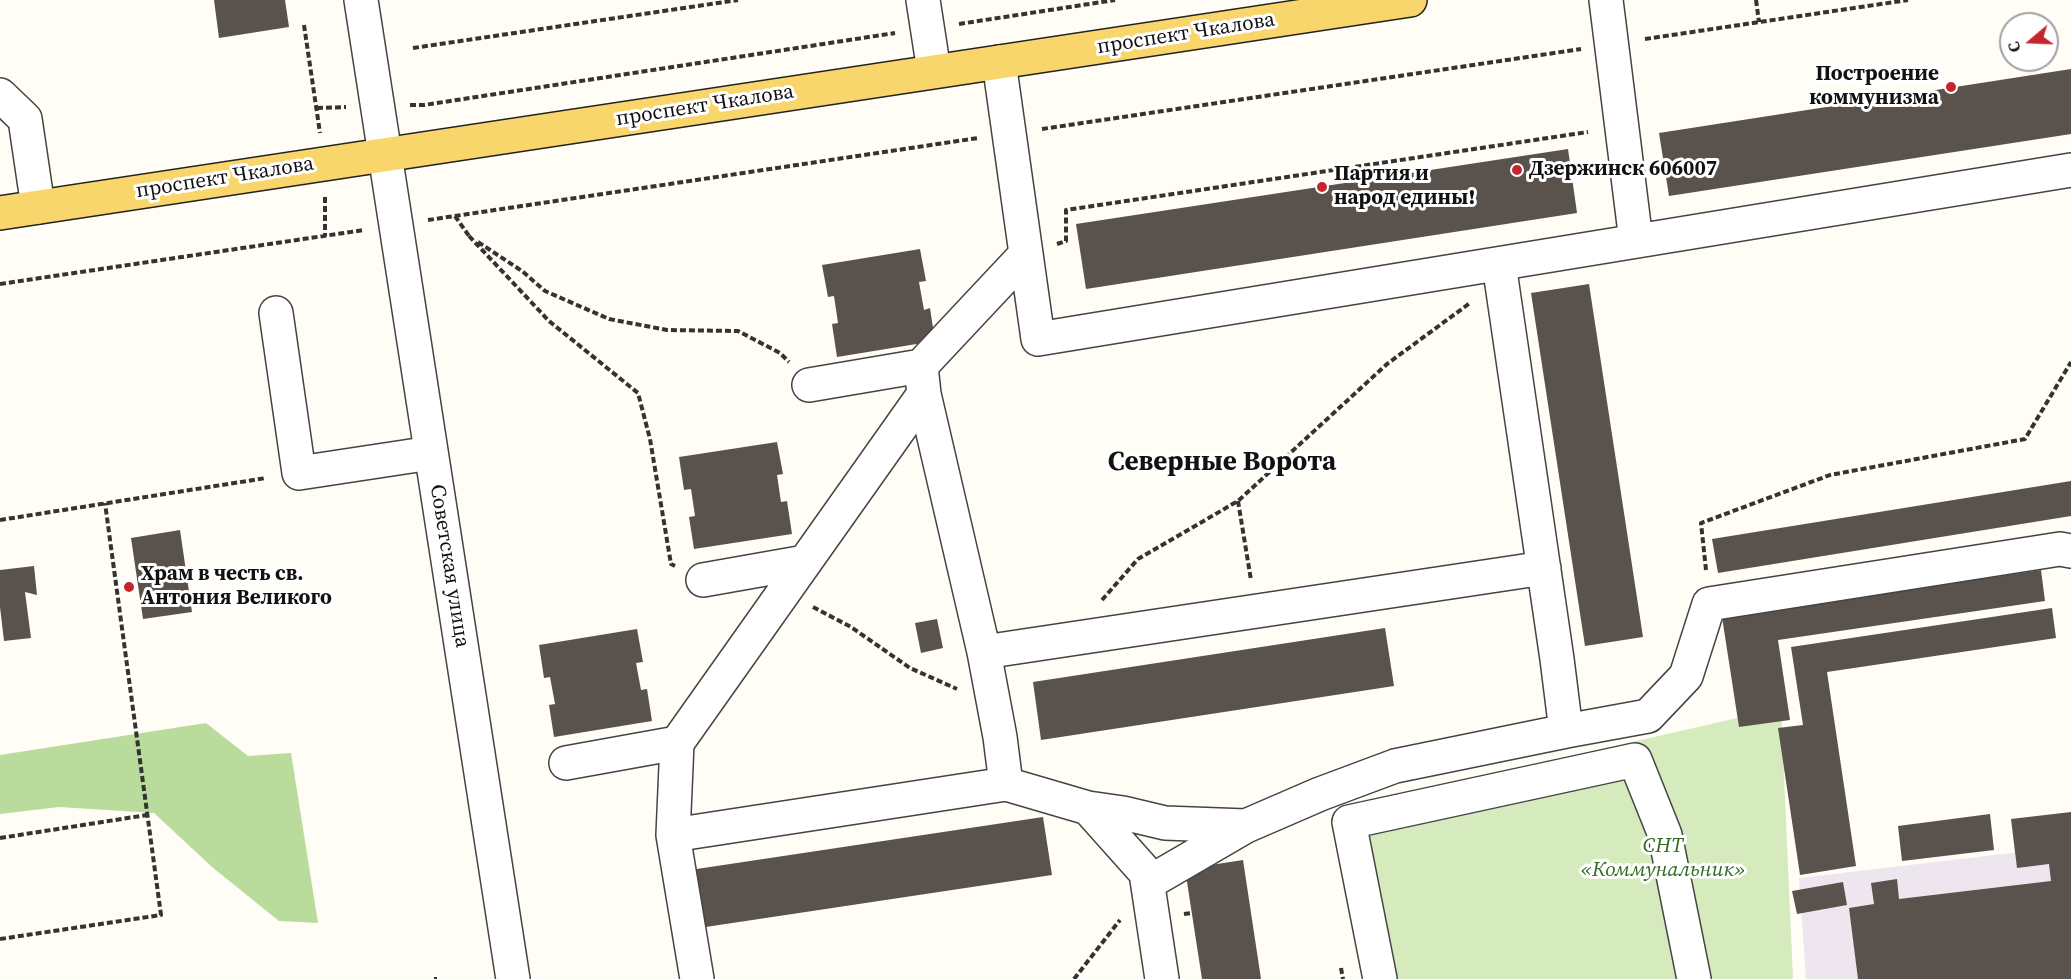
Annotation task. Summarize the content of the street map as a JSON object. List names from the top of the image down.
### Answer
{
  "streets": {
    "main road": ["проспект Чкалова"],
    "street": ["Советская улица"]
  },
  "crossings": [
    ["проспект Чкалова", "Советская улица"]
  ],
  "districts": ["Северные Ворота"],
  "parks": ["СНТ «Коммунальник»"],
  "places": [
    "Построение коммунизма",
    "Дзержинск 606007",
    "Партия и народ едины!",
    "Храм в честь св. Антония Великого"
  ],
  "north": "left"
}
